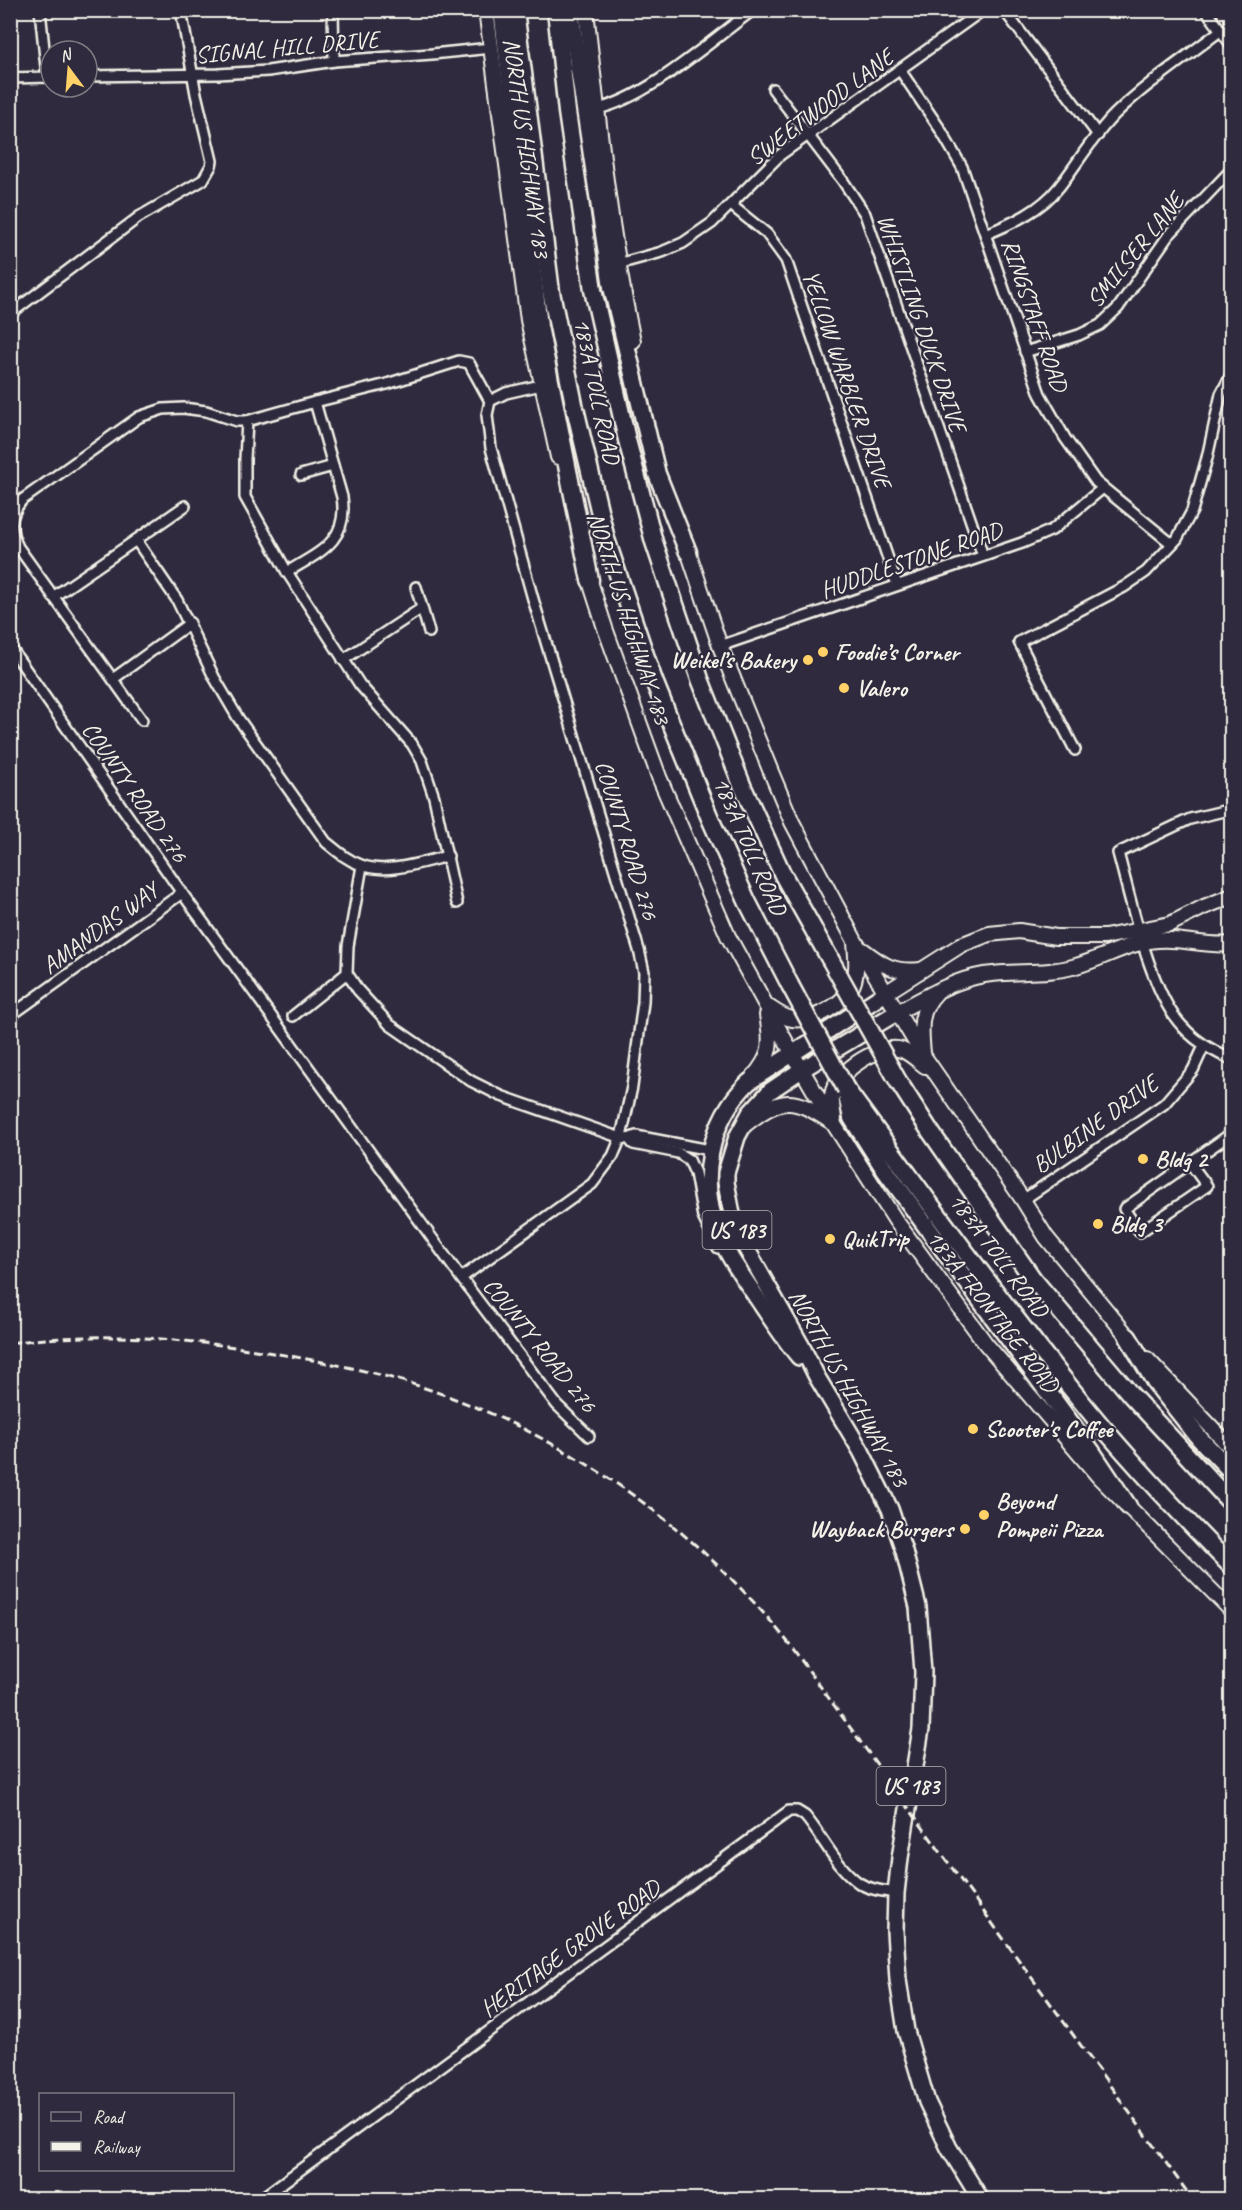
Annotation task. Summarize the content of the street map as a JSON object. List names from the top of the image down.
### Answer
{
  "streets": {
    "highway": ["183A TOLL ROAD"],
    "main road": ["NORTH US HIGHWAY 183", "US 183", "183A FRONTAGE ROAD"],
    "street": [
      "SIGNAL HILL DRIVE",
      "SWEETWOOD LANE",
      "SMILSER LANE",
      "RINGSTAFF ROAD",
      "WHISTLING DUCK DRIVE",
      "YELLOW WARBLER DRIVE",
      "HUDDLESTONE ROAD",
      "COUNTY ROAD 276",
      "AMANDAS WAY",
      "BULBINE DRIVE",
      "HERITAGE GROVE ROAD"
    ]
  },
  "crossings": [
    ["SIGNAL HILL DRIVE", "NORTH US HIGHWAY 183"],
    ["SWEETWOOD LANE", "RINGSTAFF ROAD"],
    ["SWEETWOOD LANE", "WHISTLING DUCK DRIVE"],
    ["SWEETWOOD LANE", "YELLOW WARBLER DRIVE"],
    ["NORTH US HIGHWAY 183", "US 183"],
    ["NORTH US HIGHWAY 183", "183A FRONTAGE ROAD"],
    ["NORTH US HIGHWAY 183", "HERITAGE GROVE ROAD"],
    ["SMILSER LANE", "RINGSTAFF ROAD"],
    ["RINGSTAFF ROAD", "HUDDLESTONE ROAD"],
    ["WHISTLING DUCK DRIVE", "HUDDLESTONE ROAD"],
    ["YELLOW WARBLER DRIVE", "HUDDLESTONE ROAD"],
    ["COUNTY ROAD 276", "AMANDAS WAY"],
    ["US 183", "183A FRONTAGE ROAD"]
  ],
  "places": [
    "Foodie’s Corner",
    "Weikel’s Bakery",
    "Valero",
    "Bldg 2",
    "Bldg 3",
    "QuikTrip",
    "Scooter's Coffee",
    "Beyond Pompeii Pizza",
    "Wayback Burgers"
  ],
  "legend": ["Road", "Railway"],
  "north": "top"
}
